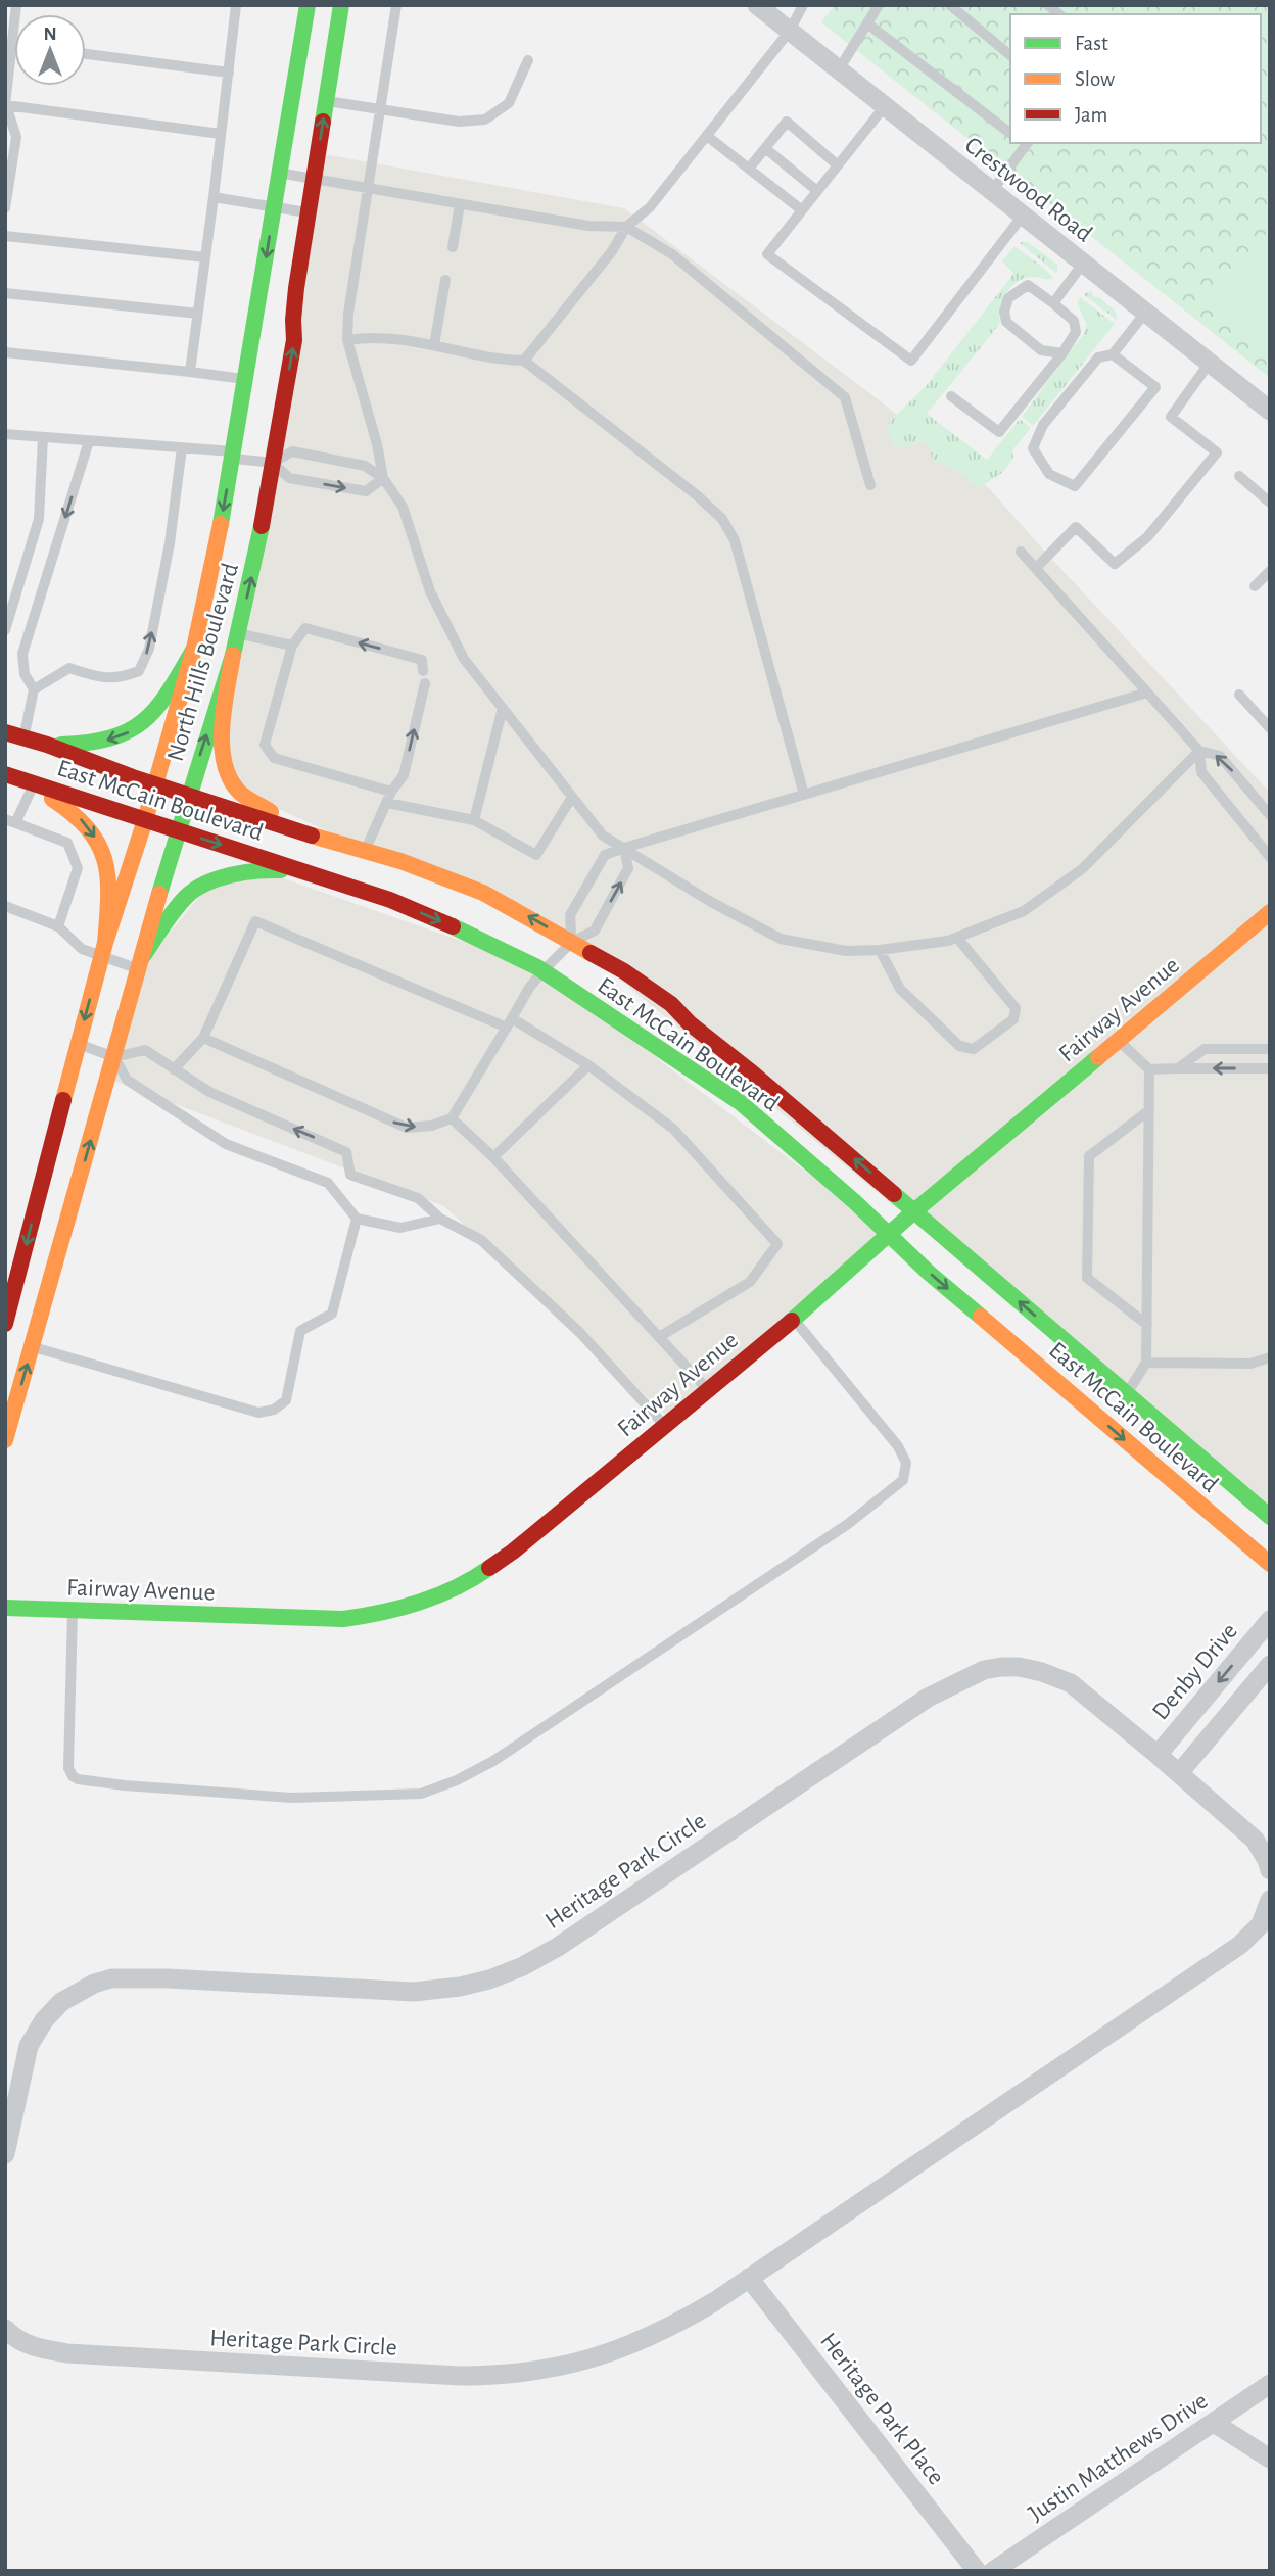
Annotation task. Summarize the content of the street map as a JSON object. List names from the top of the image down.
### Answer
{
  "streets": {
    "street": [
      "Crestwood Road",
      "North Hills Boulevard",
      "East McCain Boulevard",
      "Fairway Avenue",
      "Denby Drive",
      "Heritage Park Circle",
      "Heritage Park Place",
      "Justin Matthews Drive"
    ]
  },
  "crossings": [
    ["North Hills Boulevard", "East McCain Boulevard"],
    ["East McCain Boulevard", "Fairway Avenue"],
    ["Denby Drive", "Heritage Park Circle"],
    ["Heritage Park Circle", "Heritage Park Place"]
  ],
  "legend": ["Fast", "Slow", "Jam"],
  "north": "top"
}
